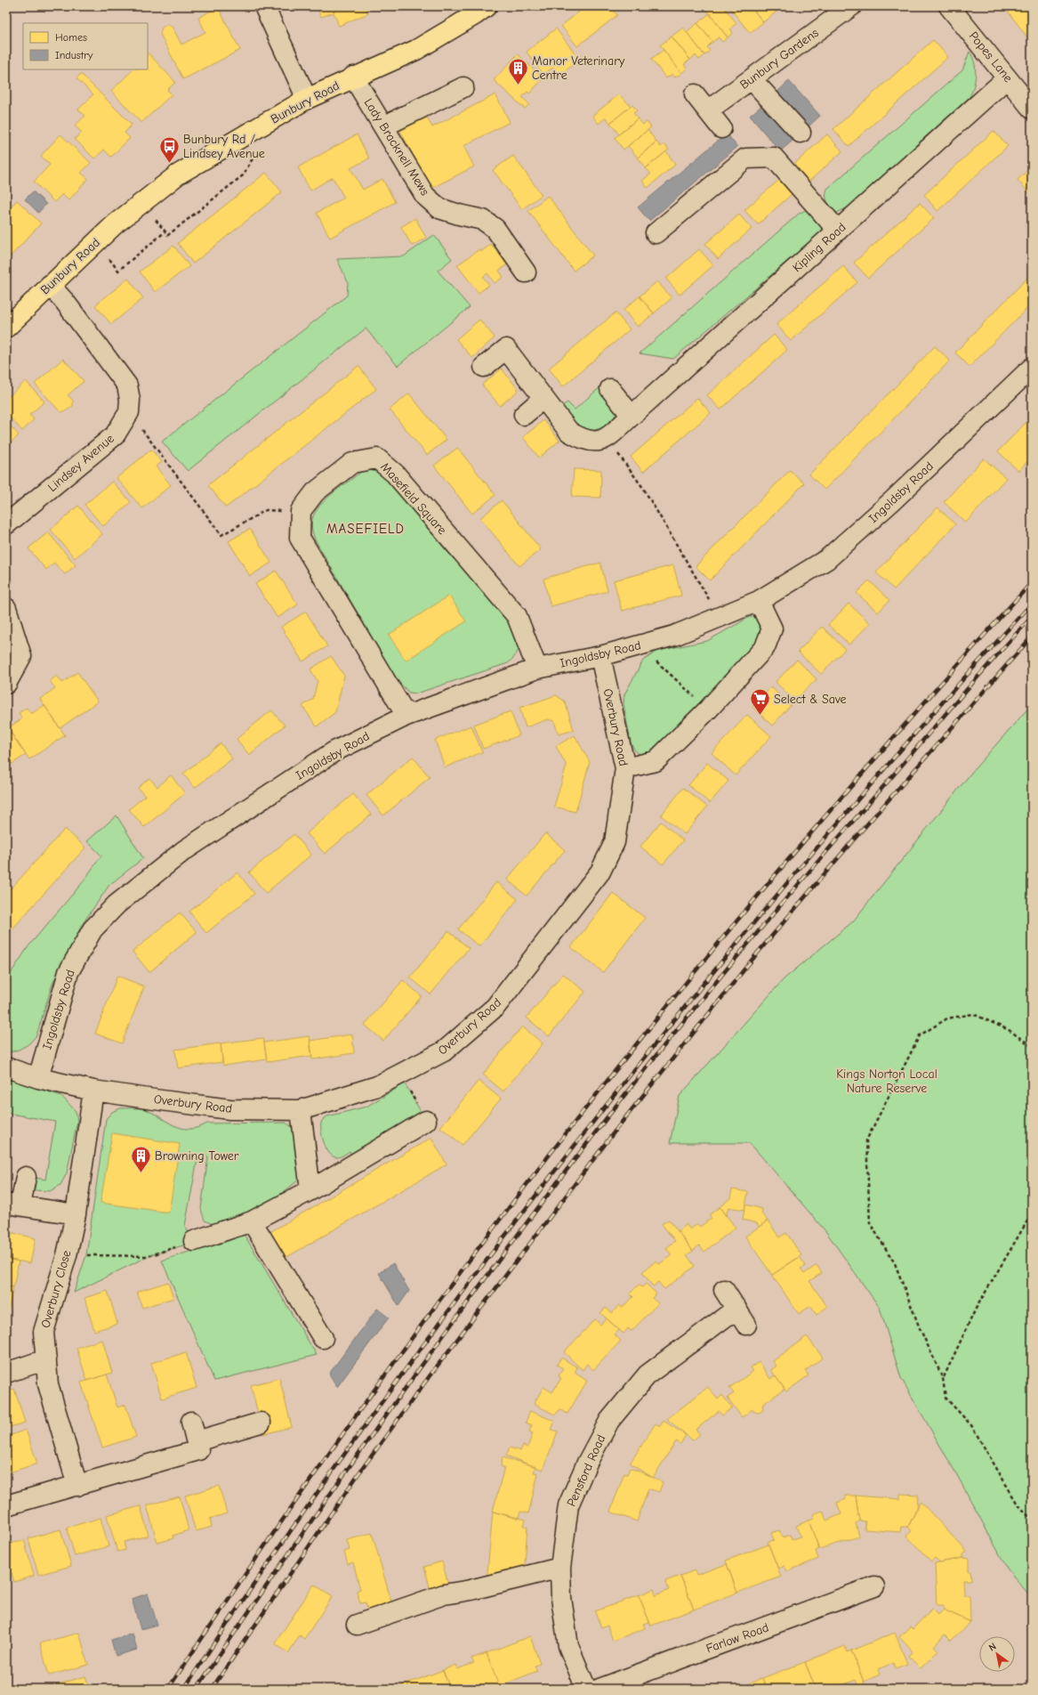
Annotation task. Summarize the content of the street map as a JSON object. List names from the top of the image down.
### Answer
{
  "streets": {
    "main road": ["Bunbury Road"],
    "street": [
      "Popes Lane",
      "Bunbury Gardens",
      "Lady Bracknell Mews",
      "Kipling Road",
      "Lindsey Avenue",
      "Ingoldsby Road",
      "Masefield Square",
      "Overbury Road",
      "Overbury Close",
      "Pensford Road",
      "Farlow Road"
    ]
  },
  "crossings": [
    ["Popes Lane", "Kipling Road"],
    ["Bunbury Road", "Lady Bracknell Mews"],
    ["Ingoldsby Road", "Masefield Square"],
    ["Ingoldsby Road", "Overbury Road"],
    ["Overbury Road", "Overbury Close"]
  ],
  "districts": ["MASEFIELD"],
  "parks": ["Kings Norton Local Nature Reserve"],
  "places": {
    "building": ["Manor Veterinary Centre", "Browning Tower"],
    "bus stop": ["Bunbury Rd / Lindsey Avenue"],
    "supermarket": ["Select & Save"]
  },
  "legend": ["Homes", "Industry"],
  "north": "top left"
}
